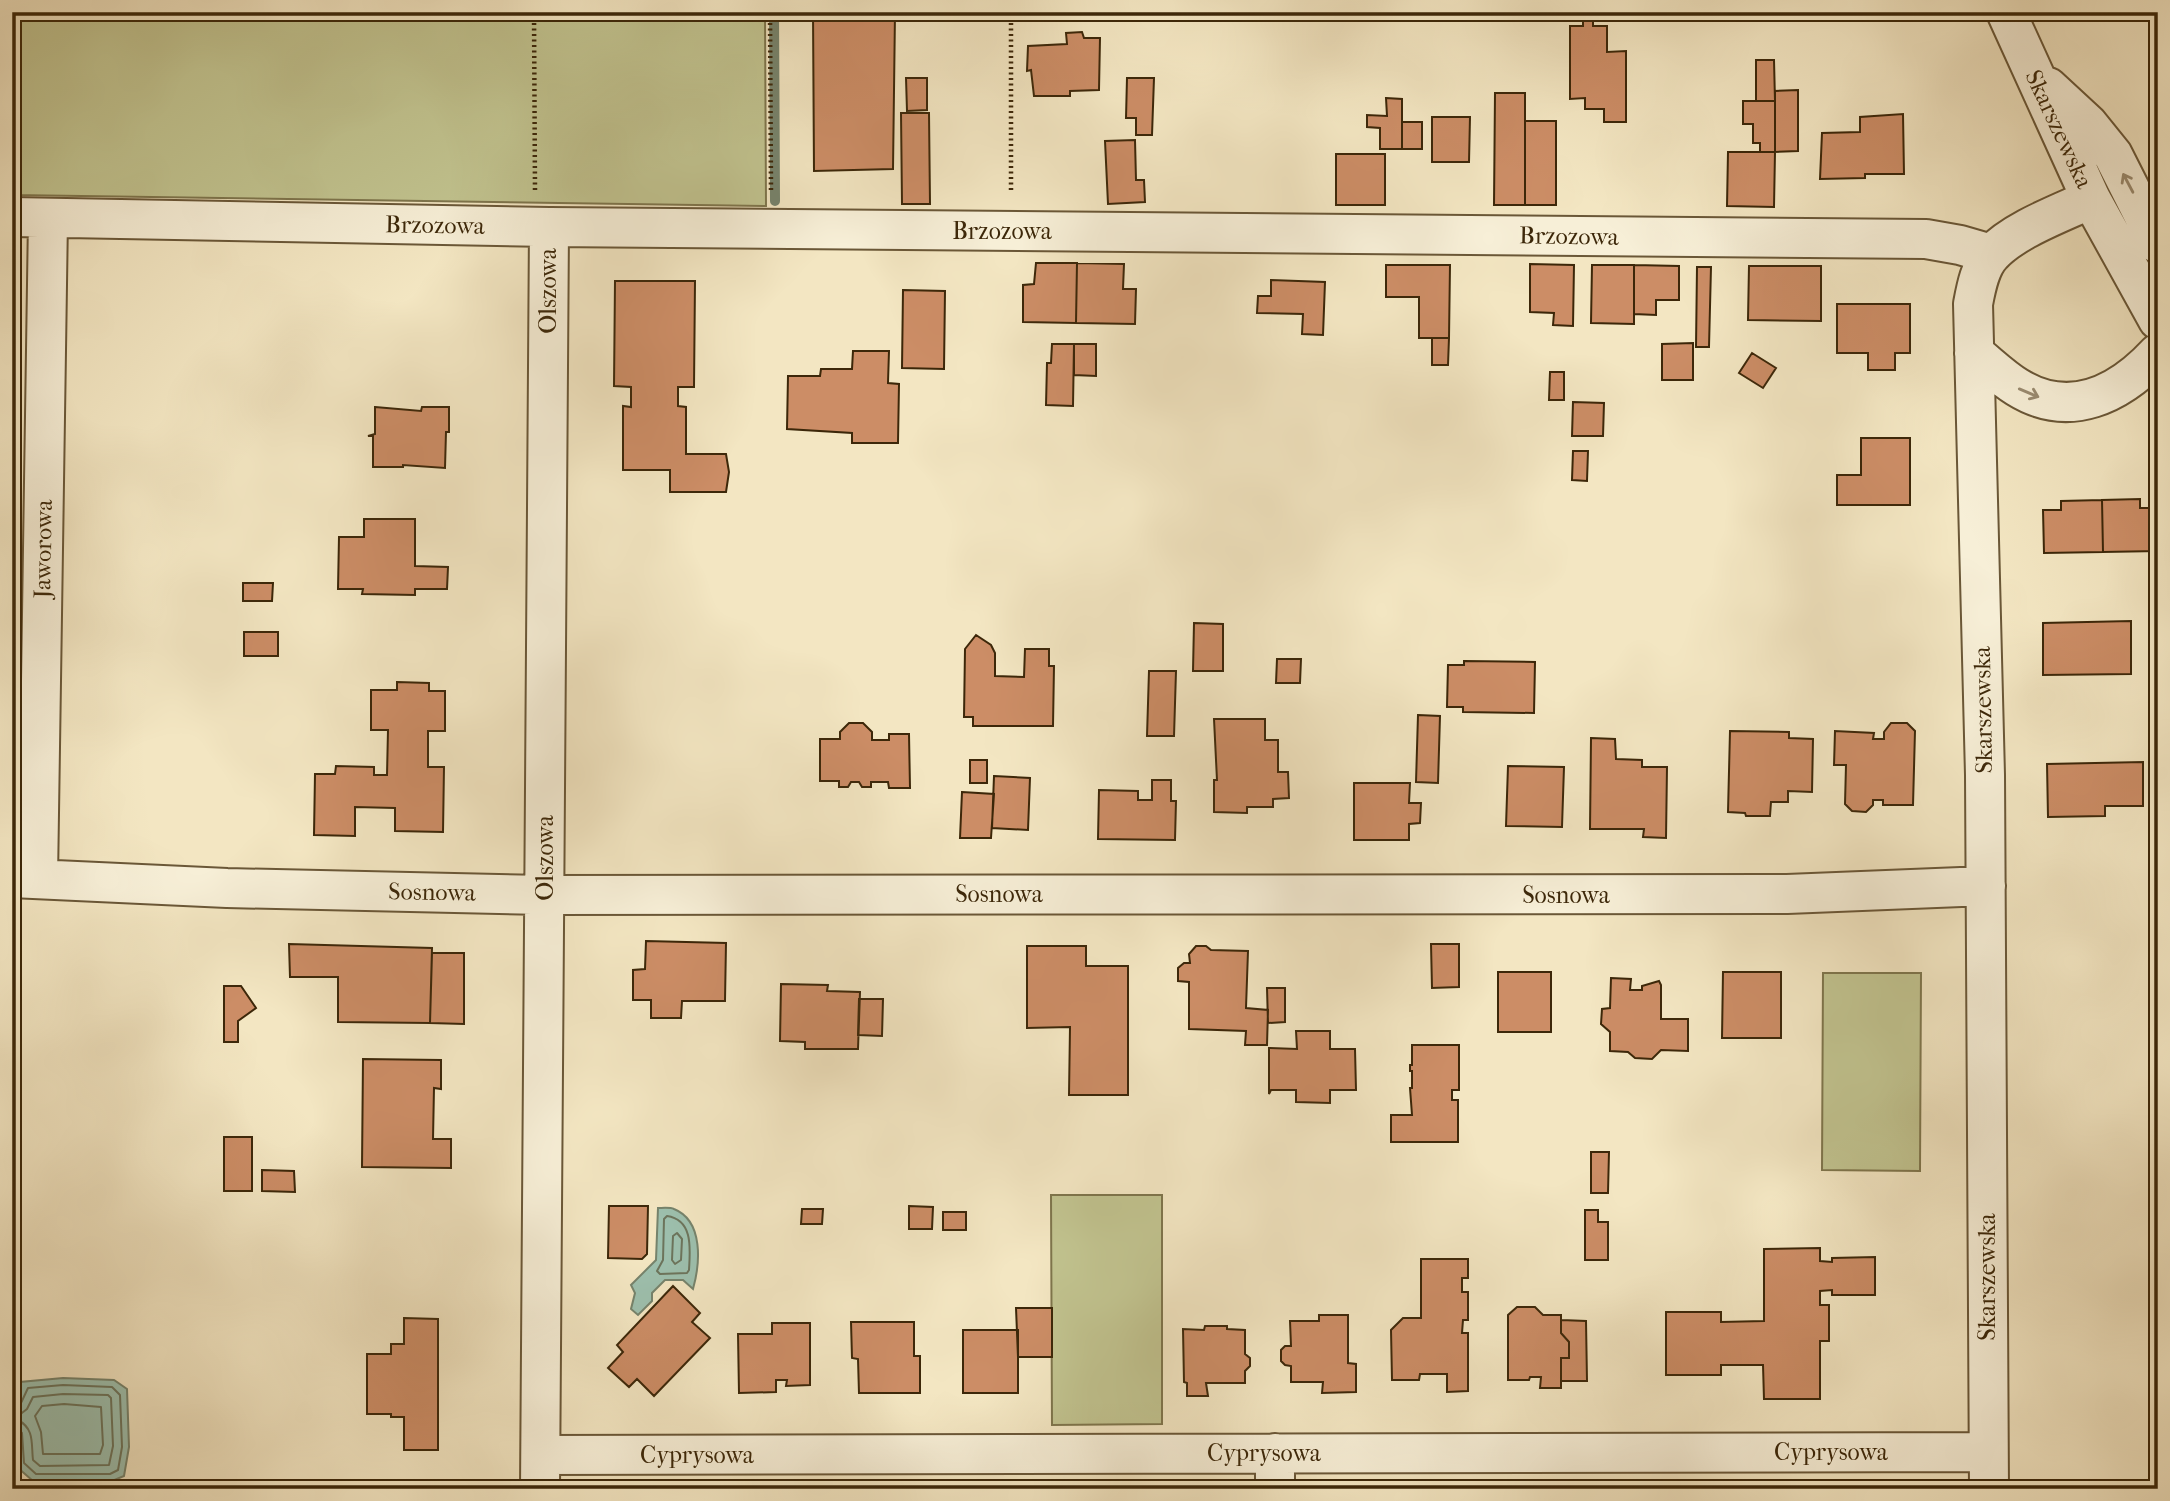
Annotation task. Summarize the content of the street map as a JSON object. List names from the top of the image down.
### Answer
{
  "streets": {
    "street": [
      "Skarszewska",
      "Brzozowa",
      "Olszowa",
      "Jaworowa",
      "Sosnowa",
      "Cyprysowa"
    ]
  },
  "crossings": [
    ["Skarszewska", "Brzozowa"],
    ["Skarszewska", "Sosnowa"],
    ["Skarszewska", "Cyprysowa"],
    ["Brzozowa", "Olszowa"],
    ["Brzozowa", "Jaworowa"],
    ["Olszowa", "Sosnowa"],
    ["Olszowa", "Cyprysowa"],
    ["Jaworowa", "Sosnowa"]
  ]
}
